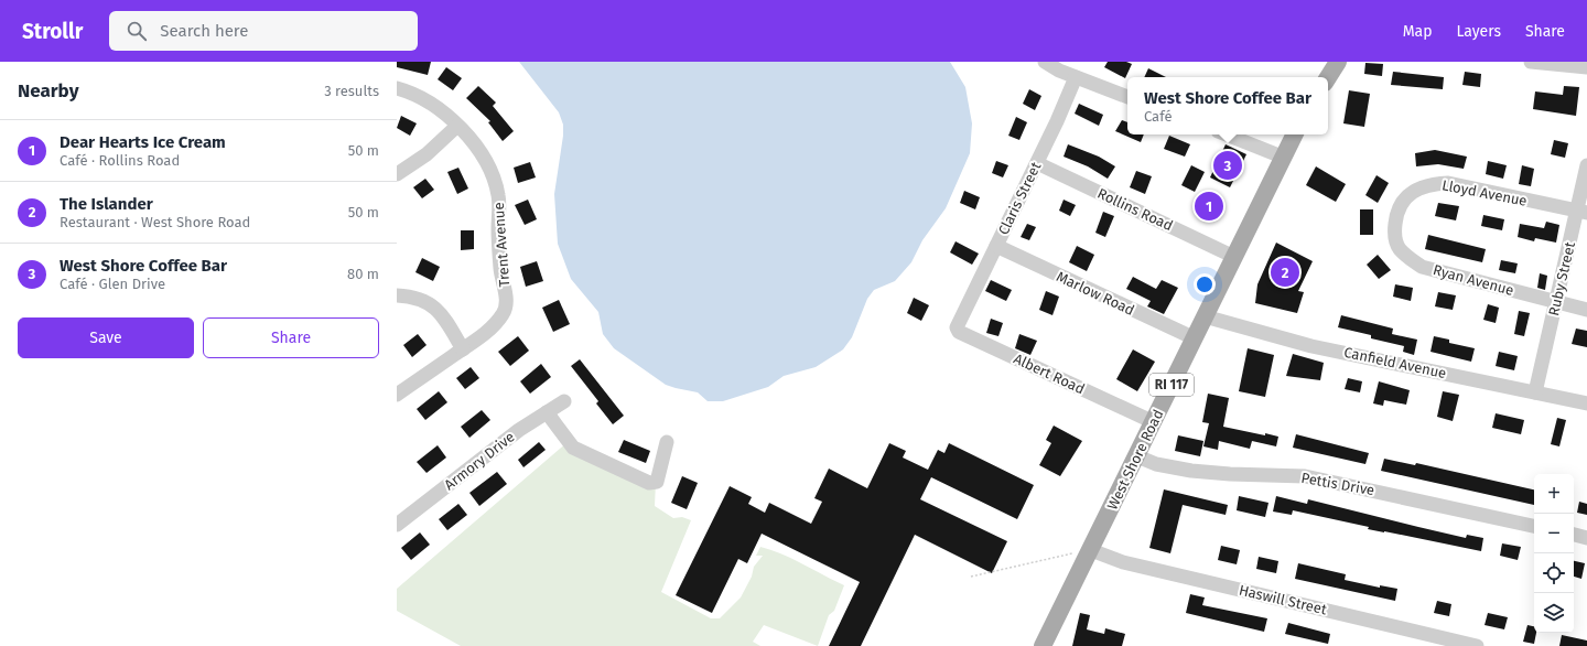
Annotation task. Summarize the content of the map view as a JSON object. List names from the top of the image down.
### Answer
{
  "streets": {
    "main road": ["RI 117", "West Shore Road"],
    "street": [
      "Lloyd Avenue",
      "Claris Street",
      "Rollins Road",
      "Trent Avenue",
      "Ruby Street",
      "Ryan Avenue",
      "Marlow Road",
      "Canfield Avenue",
      "Albert Road",
      "Armory Drive",
      "Pettis Drive",
      "Haswill Street"
    ]
  },
  "crossings": [
    ["Lloyd Avenue", "Ruby Street"],
    ["Lloyd Avenue", "Ryan Avenue"],
    ["Claris Street", "Rollins Road"],
    ["Claris Street", "Marlow Road"],
    ["Claris Street", "Albert Road"],
    ["Rollins Road", "West Shore Road"],
    ["Ruby Street", "Ryan Avenue"],
    ["Ruby Street", "Canfield Avenue"],
    ["Marlow Road", "West Shore Road"],
    ["Canfield Avenue", "West Shore Road"],
    ["Albert Road", "West Shore Road"],
    ["West Shore Road", "Pettis Drive"],
    ["West Shore Road", "Haswill Street"]
  ],
  "page": {
    "header": "Strollr",
    "search": "Search here",
    "nav": ["Map", "Layers", "Share"],
    "heading": ["Nearby", "3 results"],
    "popup": ["West Shore Coffee Bar", "Café"],
    "list": [
      {
        "mark": "1",
        "name": "Dear Hearts Ice Cream",
        "note": "Café · Rollins Road",
        "value": "50 m"
      },
      {
        "mark": "2",
        "name": "The Islander",
        "note": "Restaurant · West Shore Road",
        "value": "50 m"
      },
      {
        "mark": "3",
        "name": "West Shore Coffee Bar",
        "note": "Café · Glen Drive",
        "value": "80 m"
      }
    ],
    "pins": ["3", "1", "2"],
    "buttons": ["Save", "Share"],
    "map_buttons": ["+", "−"]
  }
}
